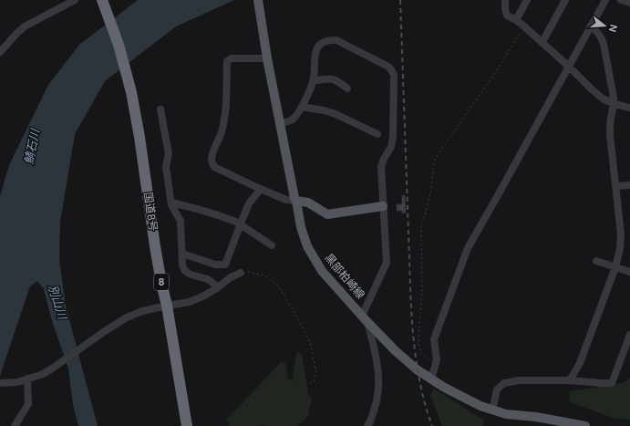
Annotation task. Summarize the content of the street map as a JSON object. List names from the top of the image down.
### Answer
{
  "streets": {
    "highway": ["国道8号", "8"],
    "main road": ["黒部柏崎線"]
  },
  "water": ["鯖石川", "別山川"],
  "north": "right"
}
